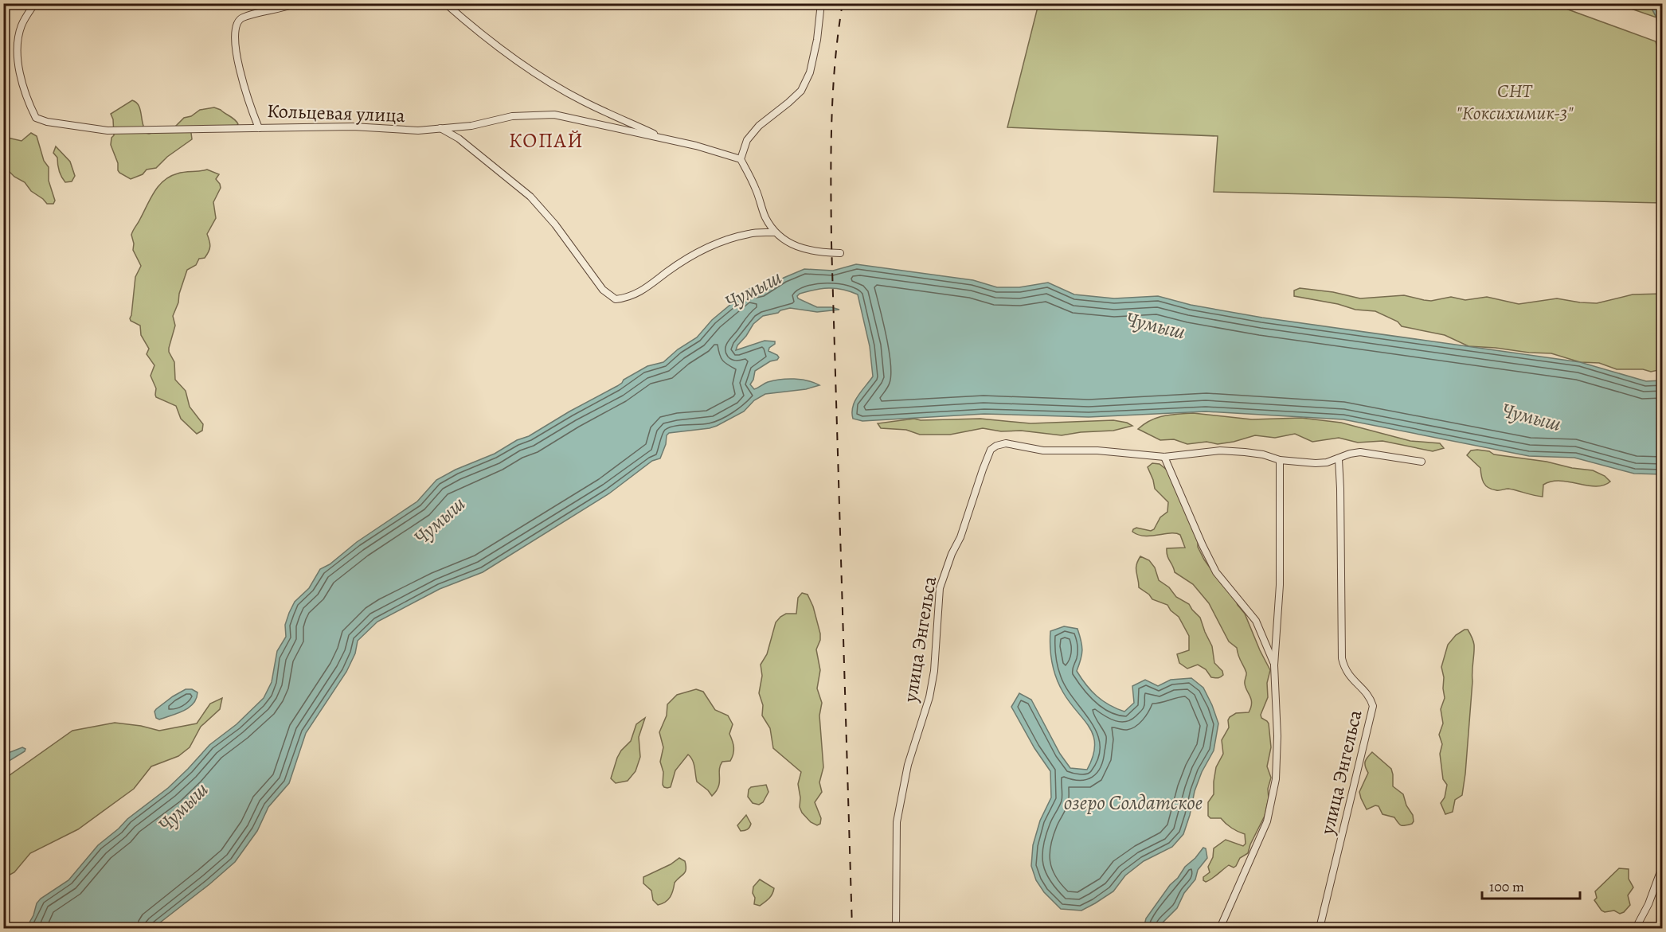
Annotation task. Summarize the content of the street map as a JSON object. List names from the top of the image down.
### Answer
{
  "streets": {
    "street": ["Кольцевая улица", "улица Энгельса"]
  },
  "districts": ["КОПАЙ"],
  "water": ["Чумыш", "озеро Солдатское"],
  "parks": ["СНТ \"Коксихимик-3\""],
  "scale_bar": "100 m"
}
